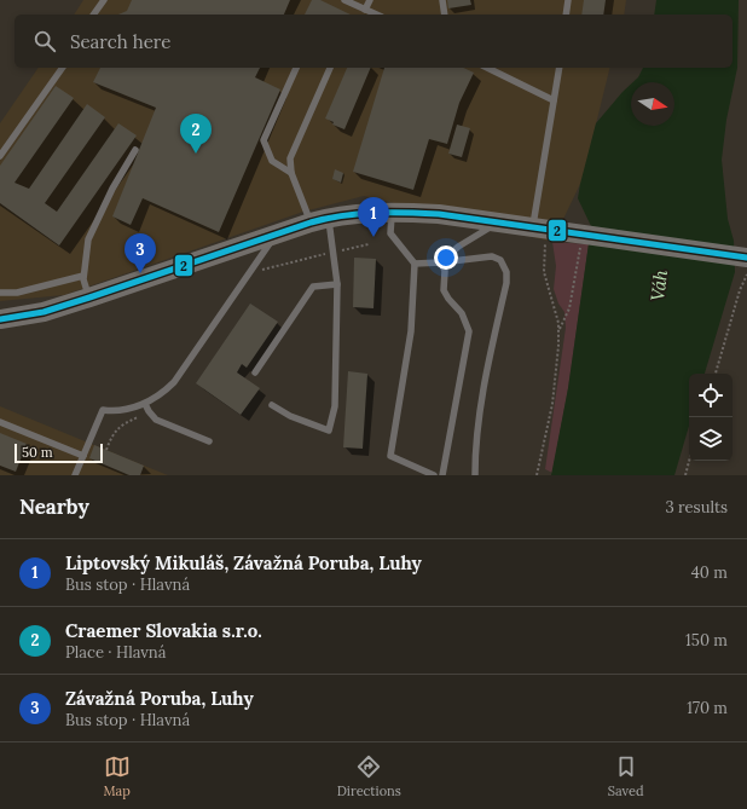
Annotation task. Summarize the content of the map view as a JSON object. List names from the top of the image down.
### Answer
{
  "water": ["Váh"],
  "lines": ["transit line 2"],
  "scale_bar": "50 m",
  "north": "right",
  "page": {
    "search": "Search here",
    "pins": ["2", "1", "3"],
    "scale": "50 m",
    "heading": ["Nearby", "3 results"],
    "list": [
      {
        "mark": "1",
        "name": "Liptovský Mikuláš, Závažná Poruba, Luhy",
        "note": "Bus stop · Hlavná",
        "value": "40 m"
      },
      {
        "mark": "2",
        "name": "Craemer Slovakia s.r.o.",
        "note": "Place · Hlavná",
        "value": "150 m"
      },
      {
        "mark": "3",
        "name": "Závažná Poruba, Luhy",
        "note": "Bus stop · Hlavná",
        "value": "170 m"
      }
    ],
    "nav": ["Map", "Directions", "Saved"]
  }
}
